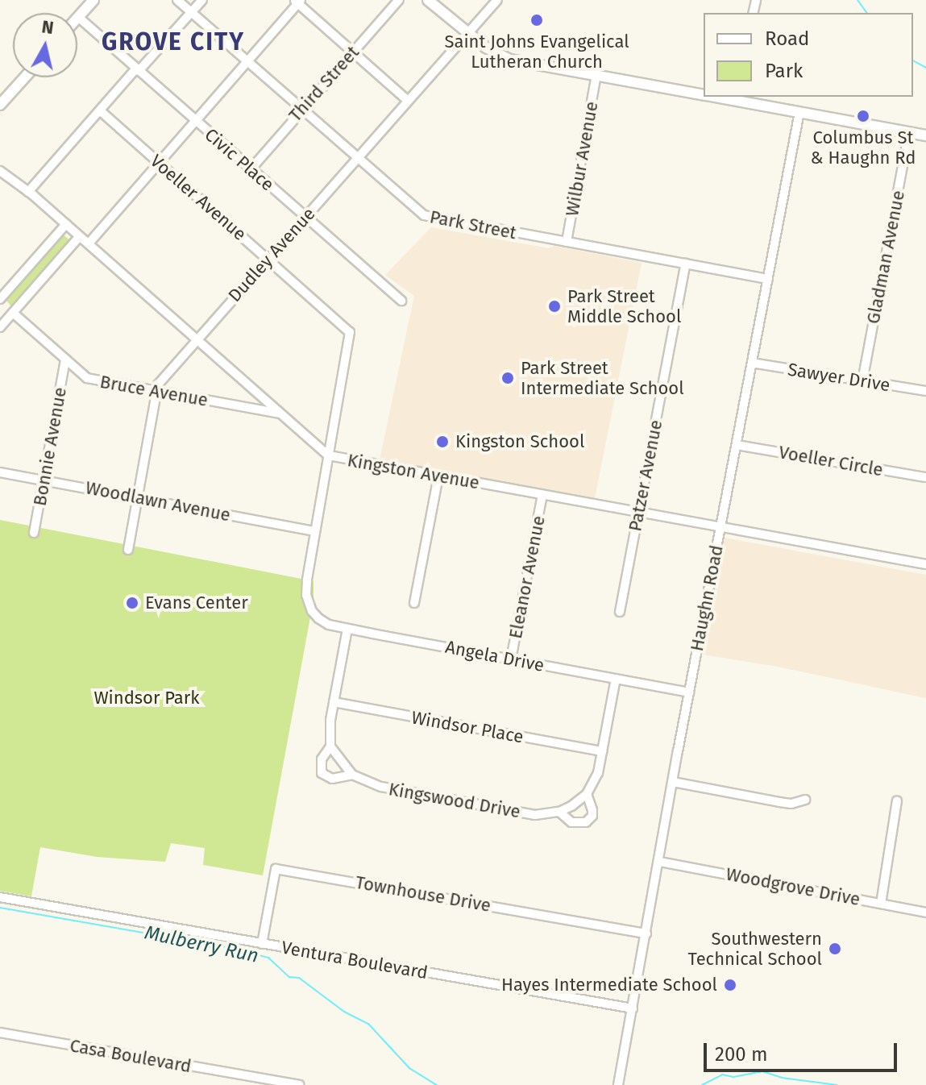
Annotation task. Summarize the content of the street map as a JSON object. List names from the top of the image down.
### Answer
{
  "streets": {
    "street": [
      "Third Street",
      "Wilbur Avenue",
      "Civic Place",
      "Voeller Avenue",
      "Park Street",
      "Dudley Avenue",
      "Gladman Avenue",
      "Sawyer Drive",
      "Bruce Avenue",
      "Bonnie Avenue",
      "Voeller Circle",
      "Kingston Avenue",
      "Patzer Avenue",
      "Woodlawn Avenue",
      "Eleanor Avenue",
      "Haughn Road",
      "Angela Drive",
      "Windsor Place",
      "Kingswood Drive",
      "Woodgrove Drive",
      "Townhouse Drive",
      "Ventura Boulevard",
      "Casa Boulevard"
    ]
  },
  "crossings": [
    ["Third Street", "Civic Place"],
    ["Third Street", "Park Street"],
    ["Wilbur Avenue", "Park Street"],
    ["Civic Place", "Dudley Avenue"],
    ["Voeller Avenue", "Dudley Avenue"],
    ["Voeller Avenue", "Kingston Avenue"],
    ["Park Street", "Dudley Avenue"],
    ["Park Street", "Patzer Avenue"],
    ["Park Street", "Haughn Road"],
    ["Dudley Avenue", "Bruce Avenue"],
    ["Dudley Avenue", "Kingston Avenue"],
    ["Dudley Avenue", "Woodlawn Avenue"],
    ["Gladman Avenue", "Sawyer Drive"],
    ["Sawyer Drive", "Haughn Road"],
    ["Bruce Avenue", "Bonnie Avenue"],
    ["Bruce Avenue", "Kingston Avenue"],
    ["Bonnie Avenue", "Woodlawn Avenue"],
    ["Voeller Circle", "Haughn Road"],
    ["Kingston Avenue", "Patzer Avenue"],
    ["Kingston Avenue", "Eleanor Avenue"],
    ["Kingston Avenue", "Haughn Road"],
    ["Woodlawn Avenue", "Angela Drive"],
    ["Eleanor Avenue", "Angela Drive"],
    ["Haughn Road", "Angela Drive"],
    ["Haughn Road", "Woodgrove Drive"],
    ["Haughn Road", "Townhouse Drive"],
    ["Haughn Road", "Ventura Boulevard"],
    ["Angela Drive", "Kingswood Drive"],
    ["Windsor Place", "Kingswood Drive"],
    ["Townhouse Drive", "Ventura Boulevard"]
  ],
  "districts": ["GROVE CITY"],
  "water": ["Mulberry Run"],
  "parks": ["Windsor Park"],
  "places": [
    "Saint Johns Evangelical Lutheran Church",
    "Columbus St & Haughn Rd",
    "Park Street Middle School",
    "Park Street Intermediate School",
    "Kingston School",
    "Evans Center",
    "Southwestern Technical School",
    "Hayes Intermediate School"
  ],
  "legend": ["Road", "Park"],
  "scale_bar": "200 m",
  "north": "top"
}
